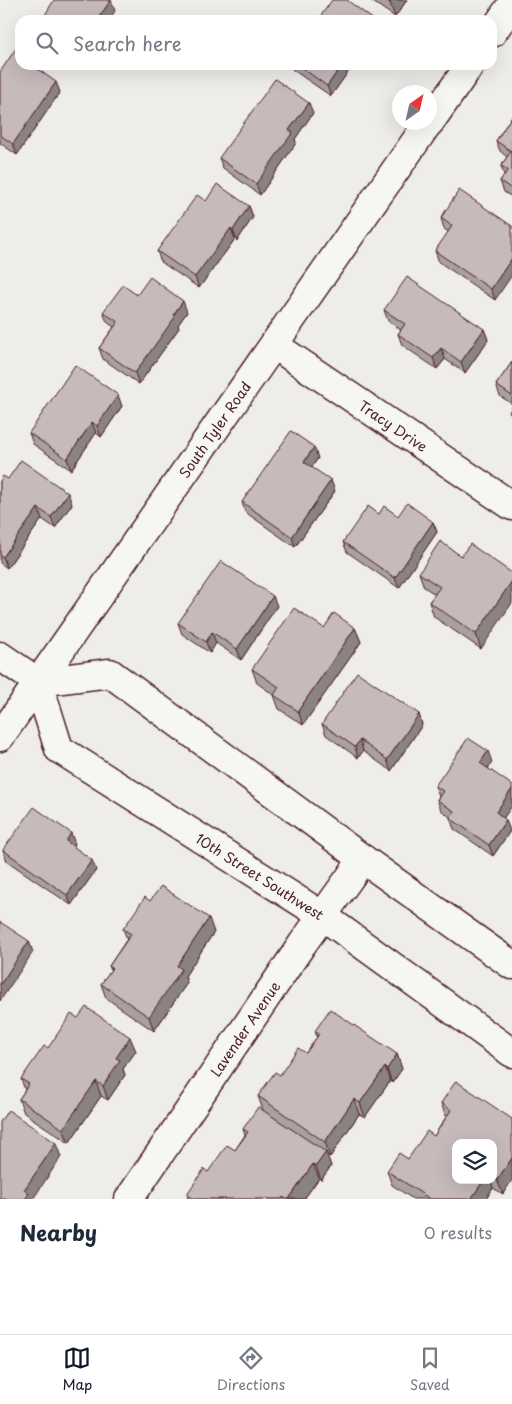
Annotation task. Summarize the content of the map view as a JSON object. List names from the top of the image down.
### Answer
{
  "streets": {
    "street": [
      "Tracy Drive",
      "South Tyler Road",
      "10th Street Southwest",
      "Lavender Avenue"
    ]
  },
  "crossings": [
    ["Tracy Drive", "South Tyler Road"],
    ["South Tyler Road", "10th Street Southwest"],
    ["10th Street Southwest", "Lavender Avenue"]
  ],
  "north": "top right",
  "page": {
    "search": "Search here",
    "heading": ["Nearby", "0 results"],
    "nav": ["Map", "Directions", "Saved"]
  }
}
